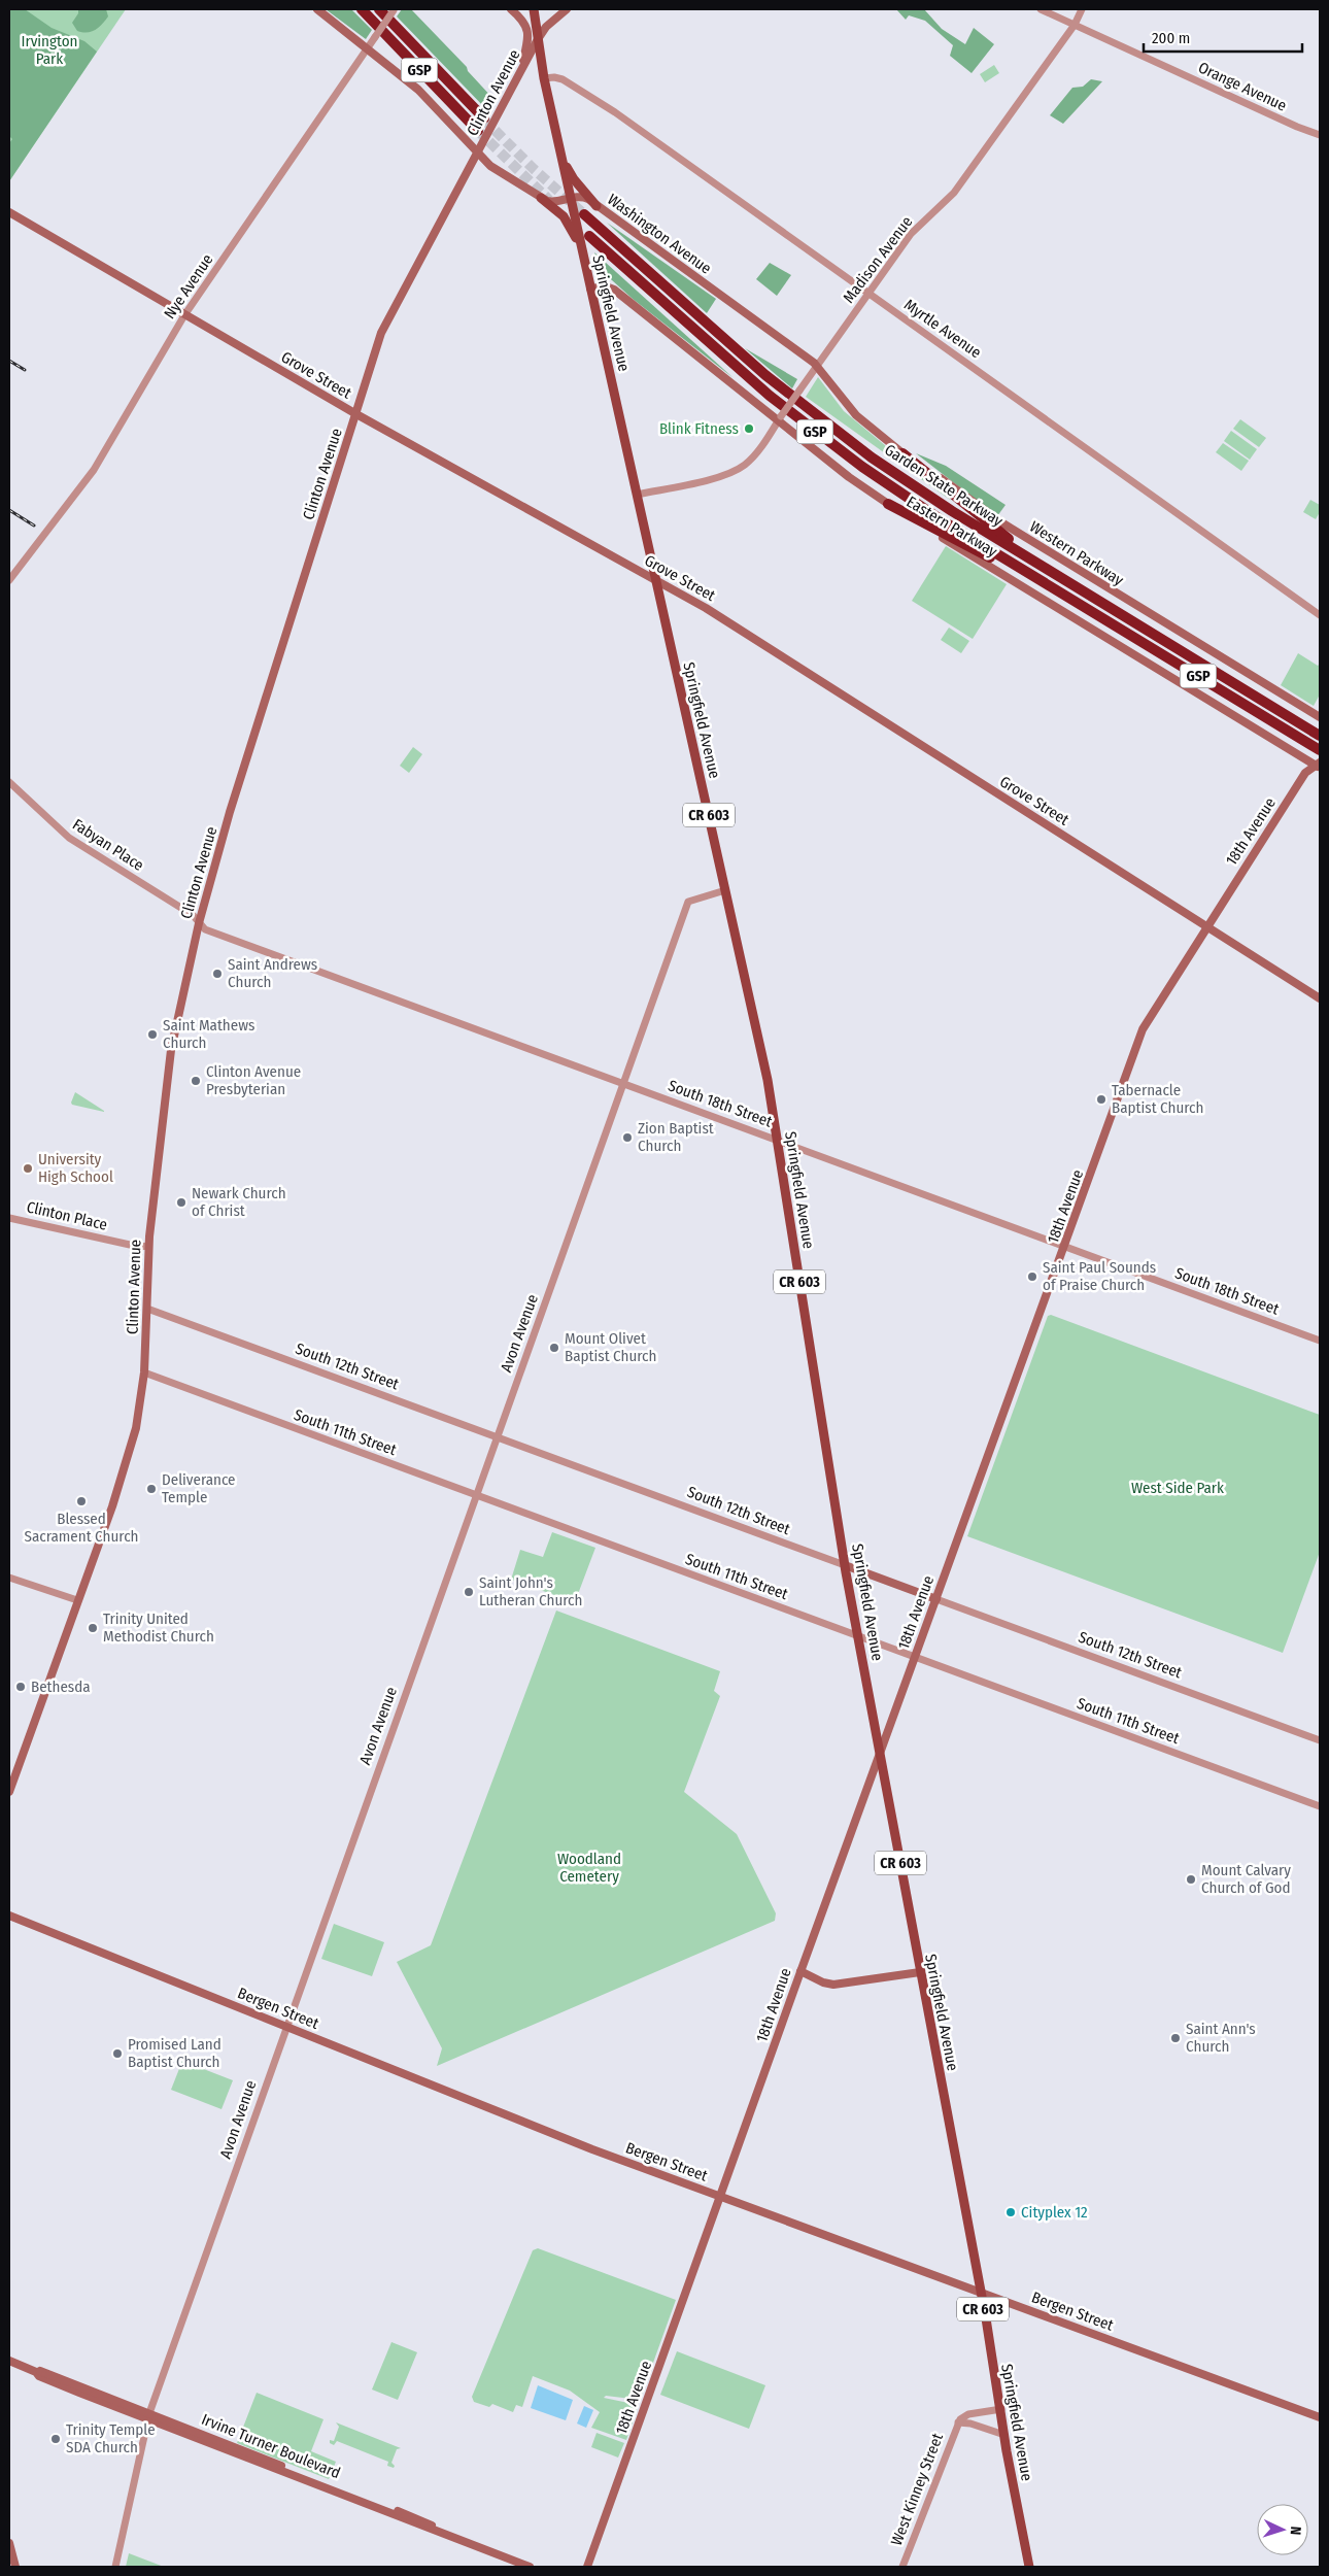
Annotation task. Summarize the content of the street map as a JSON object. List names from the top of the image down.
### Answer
{
  "streets": {
    "highway": ["GSP", "Garden State Parkway"],
    "main road": [
      "Clinton Avenue",
      "Washington Avenue",
      "Springfield Avenue",
      "Grove Street",
      "Eastern Parkway",
      "Western Parkway",
      "CR 603",
      "18th Avenue",
      "South 12th Street",
      "Bergen Street",
      "Irvine Turner Boulevard"
    ],
    "street": [
      "Orange Avenue",
      "Madison Avenue",
      "Nye Avenue",
      "Myrtle Avenue",
      "Fabyan Place",
      "South 18th Street",
      "Clinton Place",
      "Avon Avenue",
      "South 11th Street",
      "West Kinney Street"
    ]
  },
  "crossings": [
    ["Orange Avenue", "Madison Avenue"],
    ["Clinton Avenue", "Washington Avenue"],
    ["Clinton Avenue", "Springfield Avenue"],
    ["Clinton Avenue", "Grove Street"],
    ["Clinton Avenue", "Fabyan Place"],
    ["Clinton Avenue", "South 18th Street"],
    ["Clinton Avenue", "Clinton Place"],
    ["Clinton Avenue", "South 12th Street"],
    ["Clinton Avenue", "South 11th Street"],
    ["Washington Avenue", "Madison Avenue"],
    ["Washington Avenue", "Nye Avenue"],
    ["Washington Avenue", "Springfield Avenue"],
    ["Washington Avenue", "Western Parkway"],
    ["Madison Avenue", "Springfield Avenue"],
    ["Madison Avenue", "Myrtle Avenue"],
    ["Madison Avenue", "Eastern Parkway"],
    ["Madison Avenue", "Western Parkway"],
    ["Nye Avenue", "Grove Street"],
    ["Springfield Avenue", "Myrtle Avenue"],
    ["Springfield Avenue", "Grove Street"],
    ["Springfield Avenue", "Eastern Parkway"],
    ["Springfield Avenue", "18th Avenue"],
    ["Springfield Avenue", "South 18th Street"],
    ["Springfield Avenue", "Avon Avenue"],
    ["Springfield Avenue", "South 12th Street"],
    ["Springfield Avenue", "South 11th Street"],
    ["Springfield Avenue", "Bergen Street"],
    ["Grove Street", "18th Avenue"],
    ["Eastern Parkway", "18th Avenue"],
    ["18th Avenue", "South 18th Street"],
    ["18th Avenue", "South 12th Street"],
    ["18th Avenue", "South 11th Street"],
    ["18th Avenue", "Bergen Street"],
    ["Fabyan Place", "South 18th Street"],
    ["South 18th Street", "Avon Avenue"],
    ["Avon Avenue", "South 12th Street"],
    ["Avon Avenue", "South 11th Street"],
    ["Avon Avenue", "Bergen Street"],
    ["Avon Avenue", "Irvine Turner Boulevard"]
  ],
  "parks": ["Irvington Park", "West Side Park", "Woodland Cemetery"],
  "places": [
    "Blink Fitness",
    "Saint Andrews Church",
    "Saint Mathews Church",
    "Clinton Avenue Presbyterian",
    "Tabernacle Baptist Church",
    "Zion Baptist Church",
    "University High School",
    "Newark Church of Christ",
    "Saint Paul Sounds of Praise Church",
    "Mount Olivet Baptist Church",
    "Deliverance Temple",
    "Blessed Sacrament Church",
    "Saint John's Lutheran Church",
    "Trinity United Methodist Church",
    "Bethesda",
    "Mount Calvary Church of God",
    "Saint Ann's Church",
    "Promised Land Baptist Church",
    "Cityplex 12",
    "Trinity Temple SDA Church"
  ],
  "scale_bar": "200 m",
  "north": "right"
}
